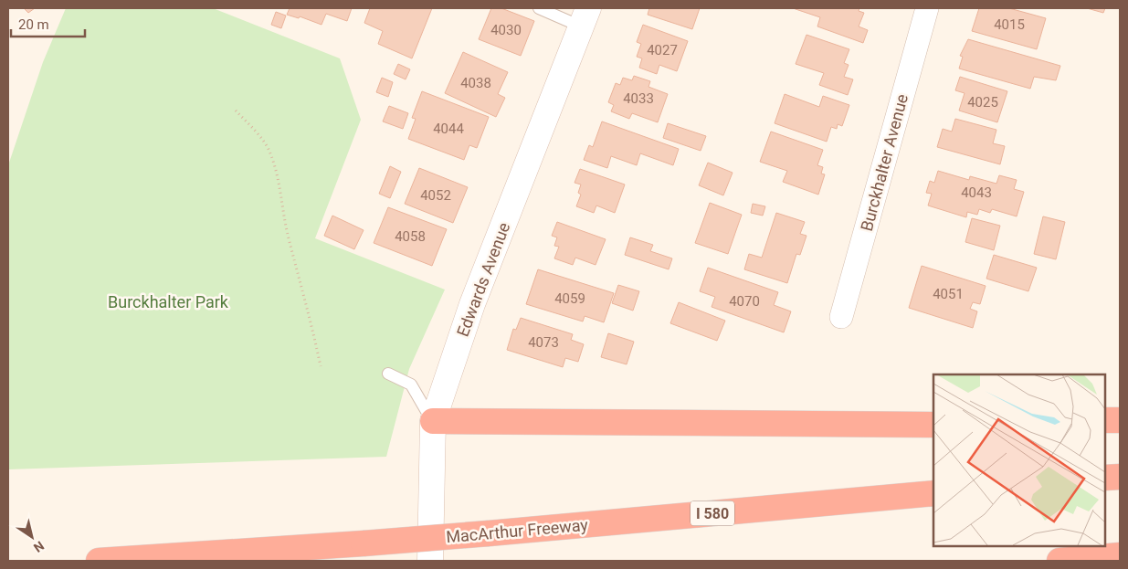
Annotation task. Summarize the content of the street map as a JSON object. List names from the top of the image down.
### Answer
{
  "streets": {
    "highway": ["I 580", "MacArthur Freeway"],
    "main road": ["Edwards Avenue"],
    "street": ["Burckhalter Avenue"]
  },
  "parks": ["Burckhalter Park"],
  "house_numbers": [
    "4015",
    "4030",
    "4027",
    "4038",
    "4033",
    "4025",
    "4044",
    "4043",
    "4052",
    "4058",
    "4051",
    "4059",
    "4070",
    "4073"
  ],
  "scale_bar": "20 m",
  "north": "bottom right"
}
